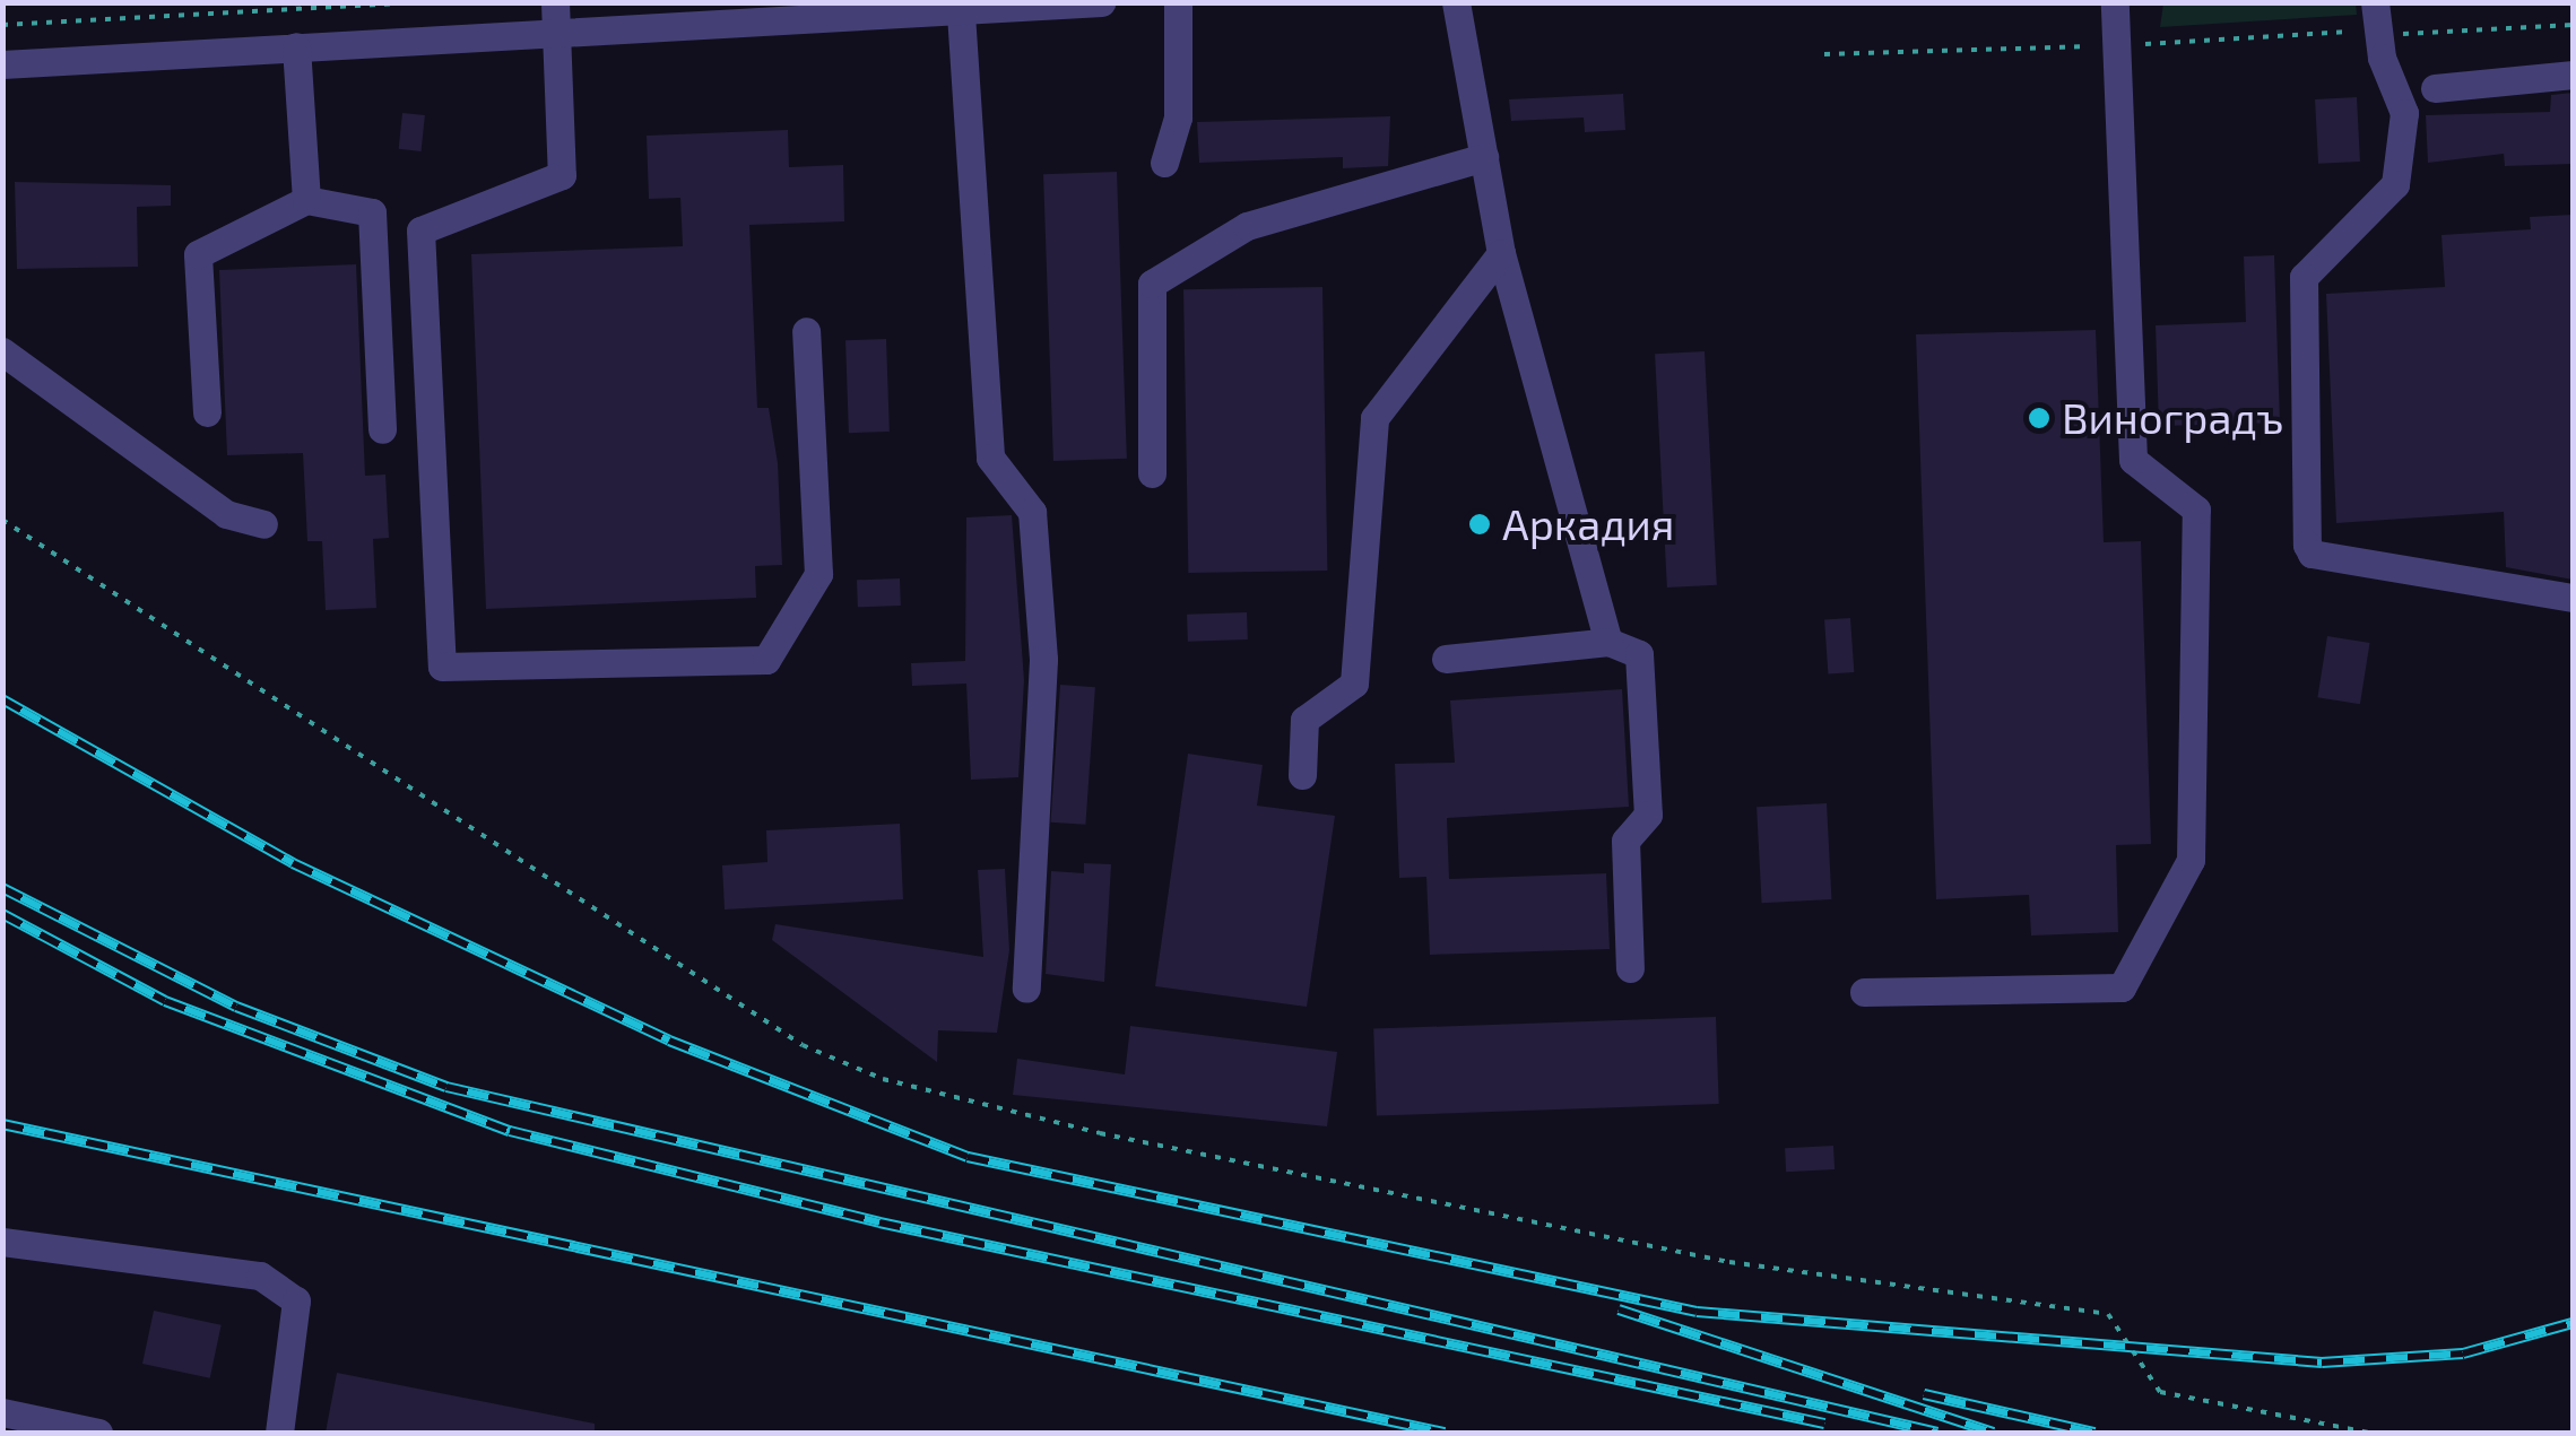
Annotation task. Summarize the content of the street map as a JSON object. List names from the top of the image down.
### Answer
{
  "places": ["Виноградъ", "Аркадия"]
}
